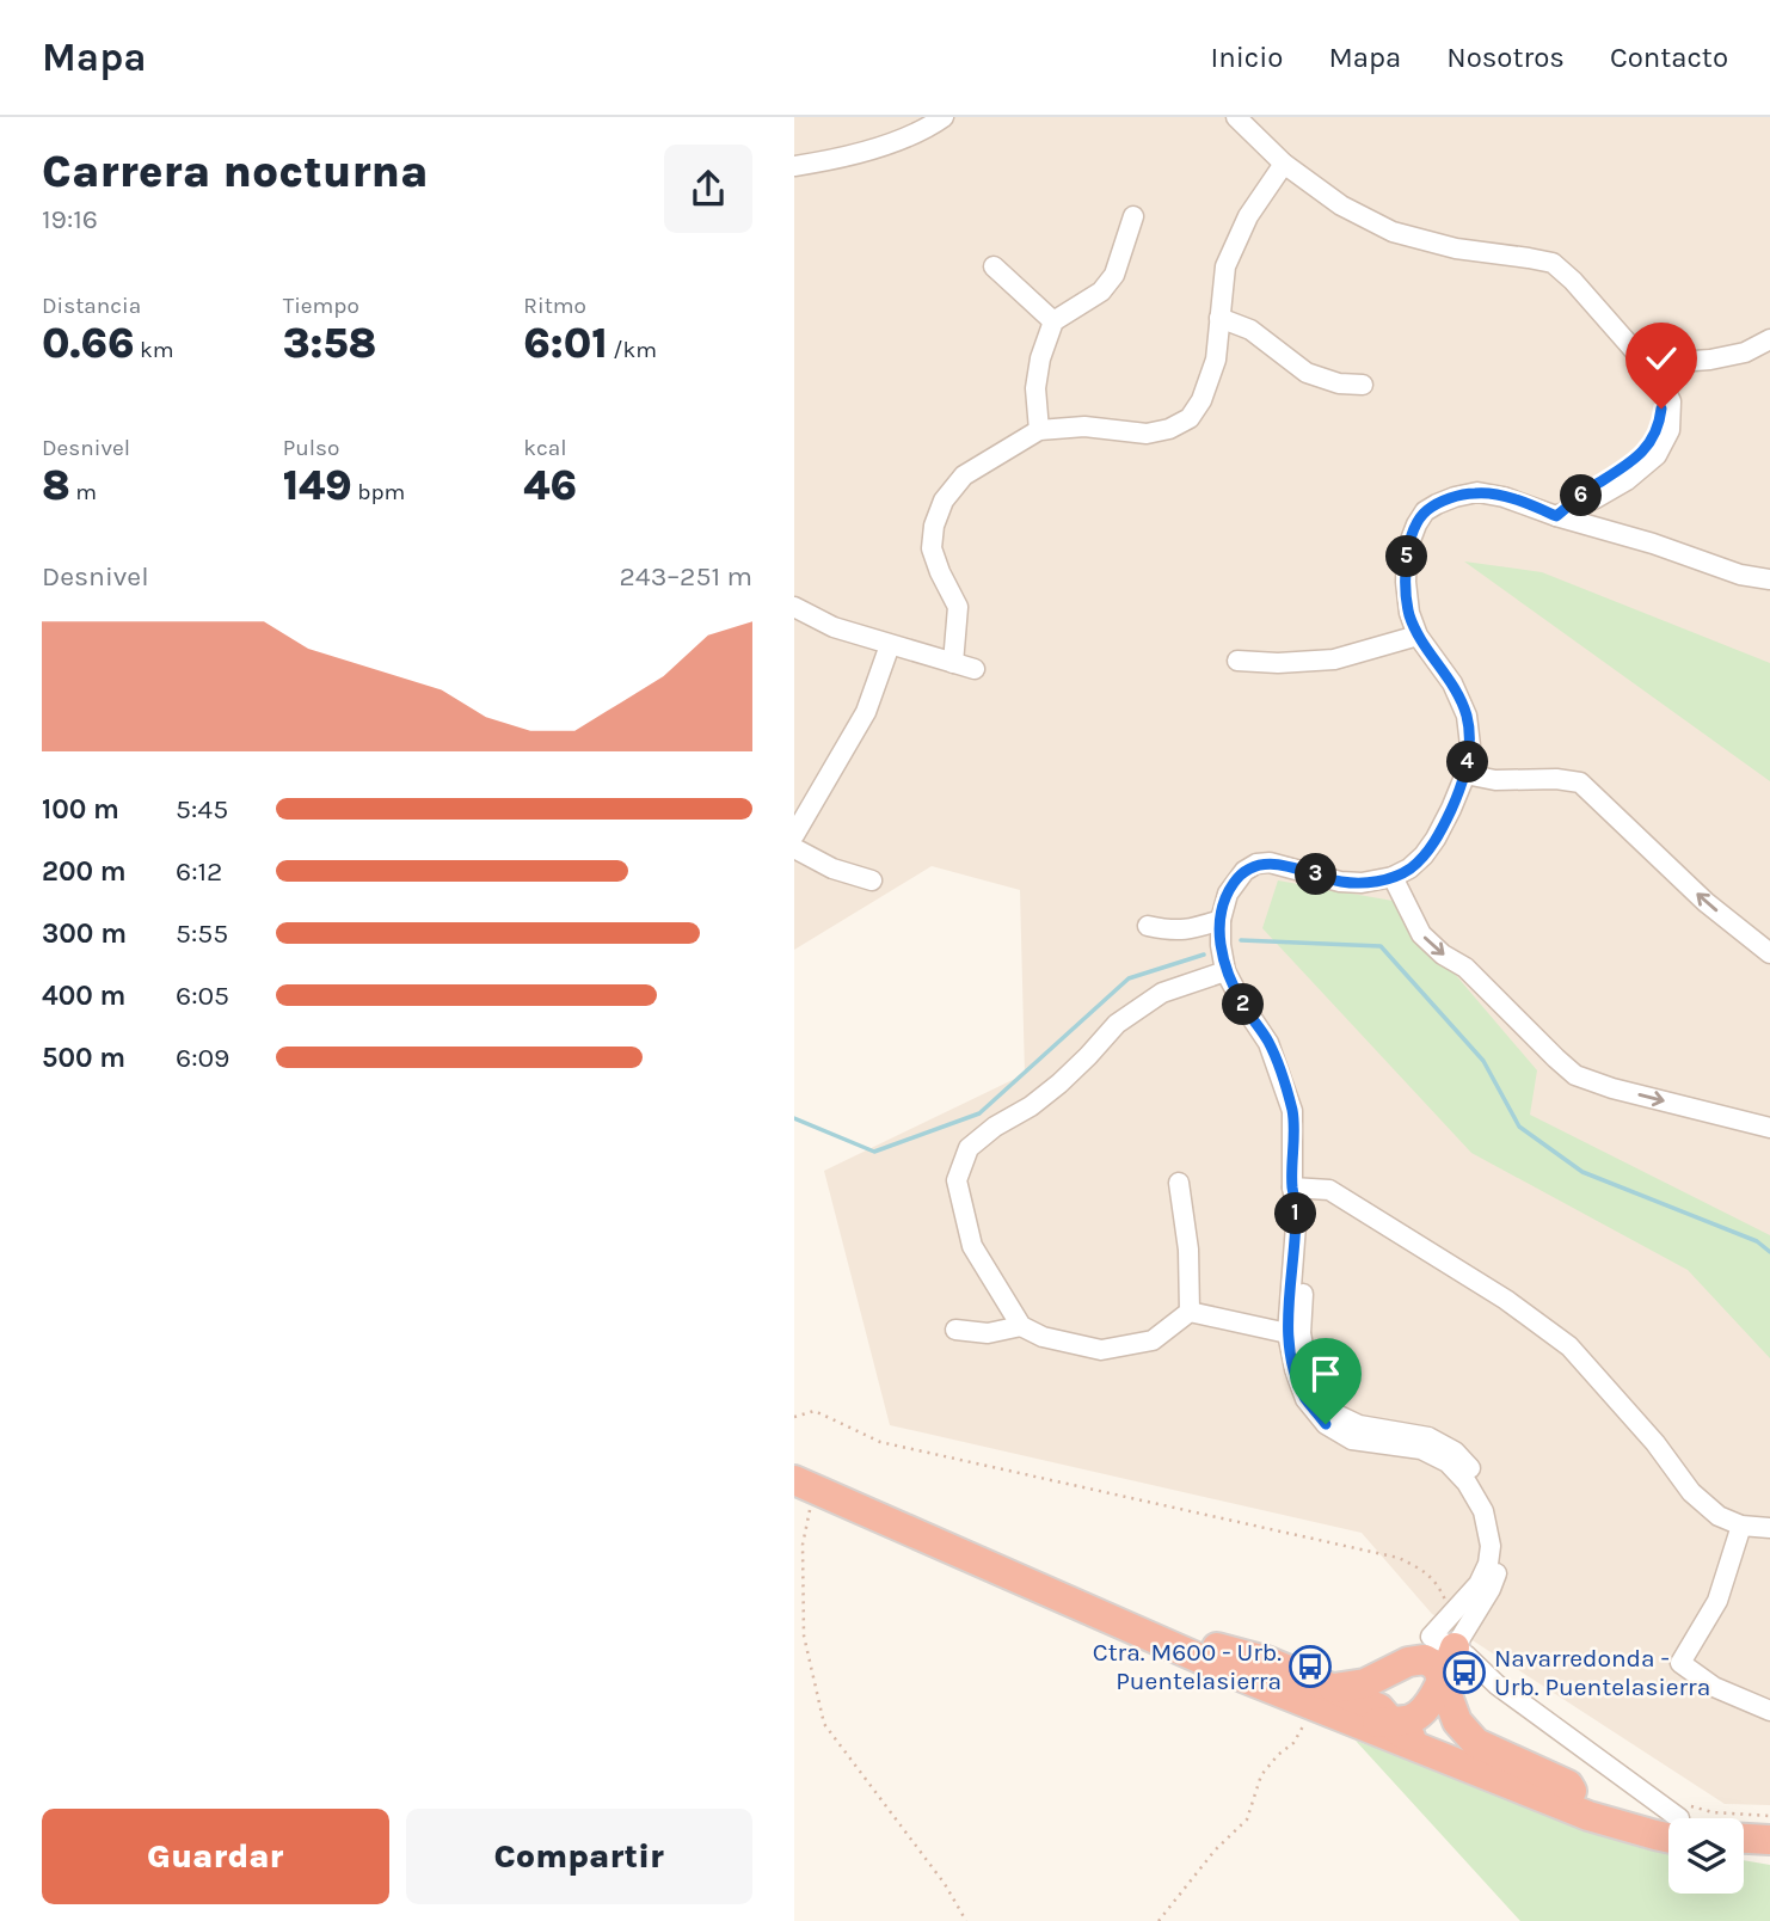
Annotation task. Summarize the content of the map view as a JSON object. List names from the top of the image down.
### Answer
{
  "places": {
    "bus stop": ["Ctra. M600 - Urb. Puentelasierra", "Navarredonda - Urb. Puentelasierra"]
  },
  "page": {
    "header": "Mapa",
    "nav": [
      "Inicio",
      "Mapa",
      "Nosotros",
      "Contacto"
    ],
    "heading": ["Carrera nocturna", "19:16"],
    "stats": [
      ["Distancia", "0.66 km"],
      ["Tiempo", "3:58"],
      ["Ritmo", "6:01 /km"],
      ["Desnivel", "8 m"],
      ["Pulso", "149 bpm"],
      ["kcal", "46"]
    ],
    "pins": [
      "6",
      "5",
      "4",
      "3",
      "2",
      "1"
    ],
    "chart": ["Desnivel", "243–251 m"],
    "list": [
      {
        "name": "100 m",
        "note": "5:45"
      },
      {
        "name": "200 m",
        "note": "6:12"
      },
      {
        "name": "300 m",
        "note": "5:55"
      },
      {
        "name": "400 m",
        "note": "6:05"
      },
      {
        "name": "500 m",
        "note": "6:09"
      }
    ],
    "buttons": ["Guardar", "Compartir"]
  }
}
